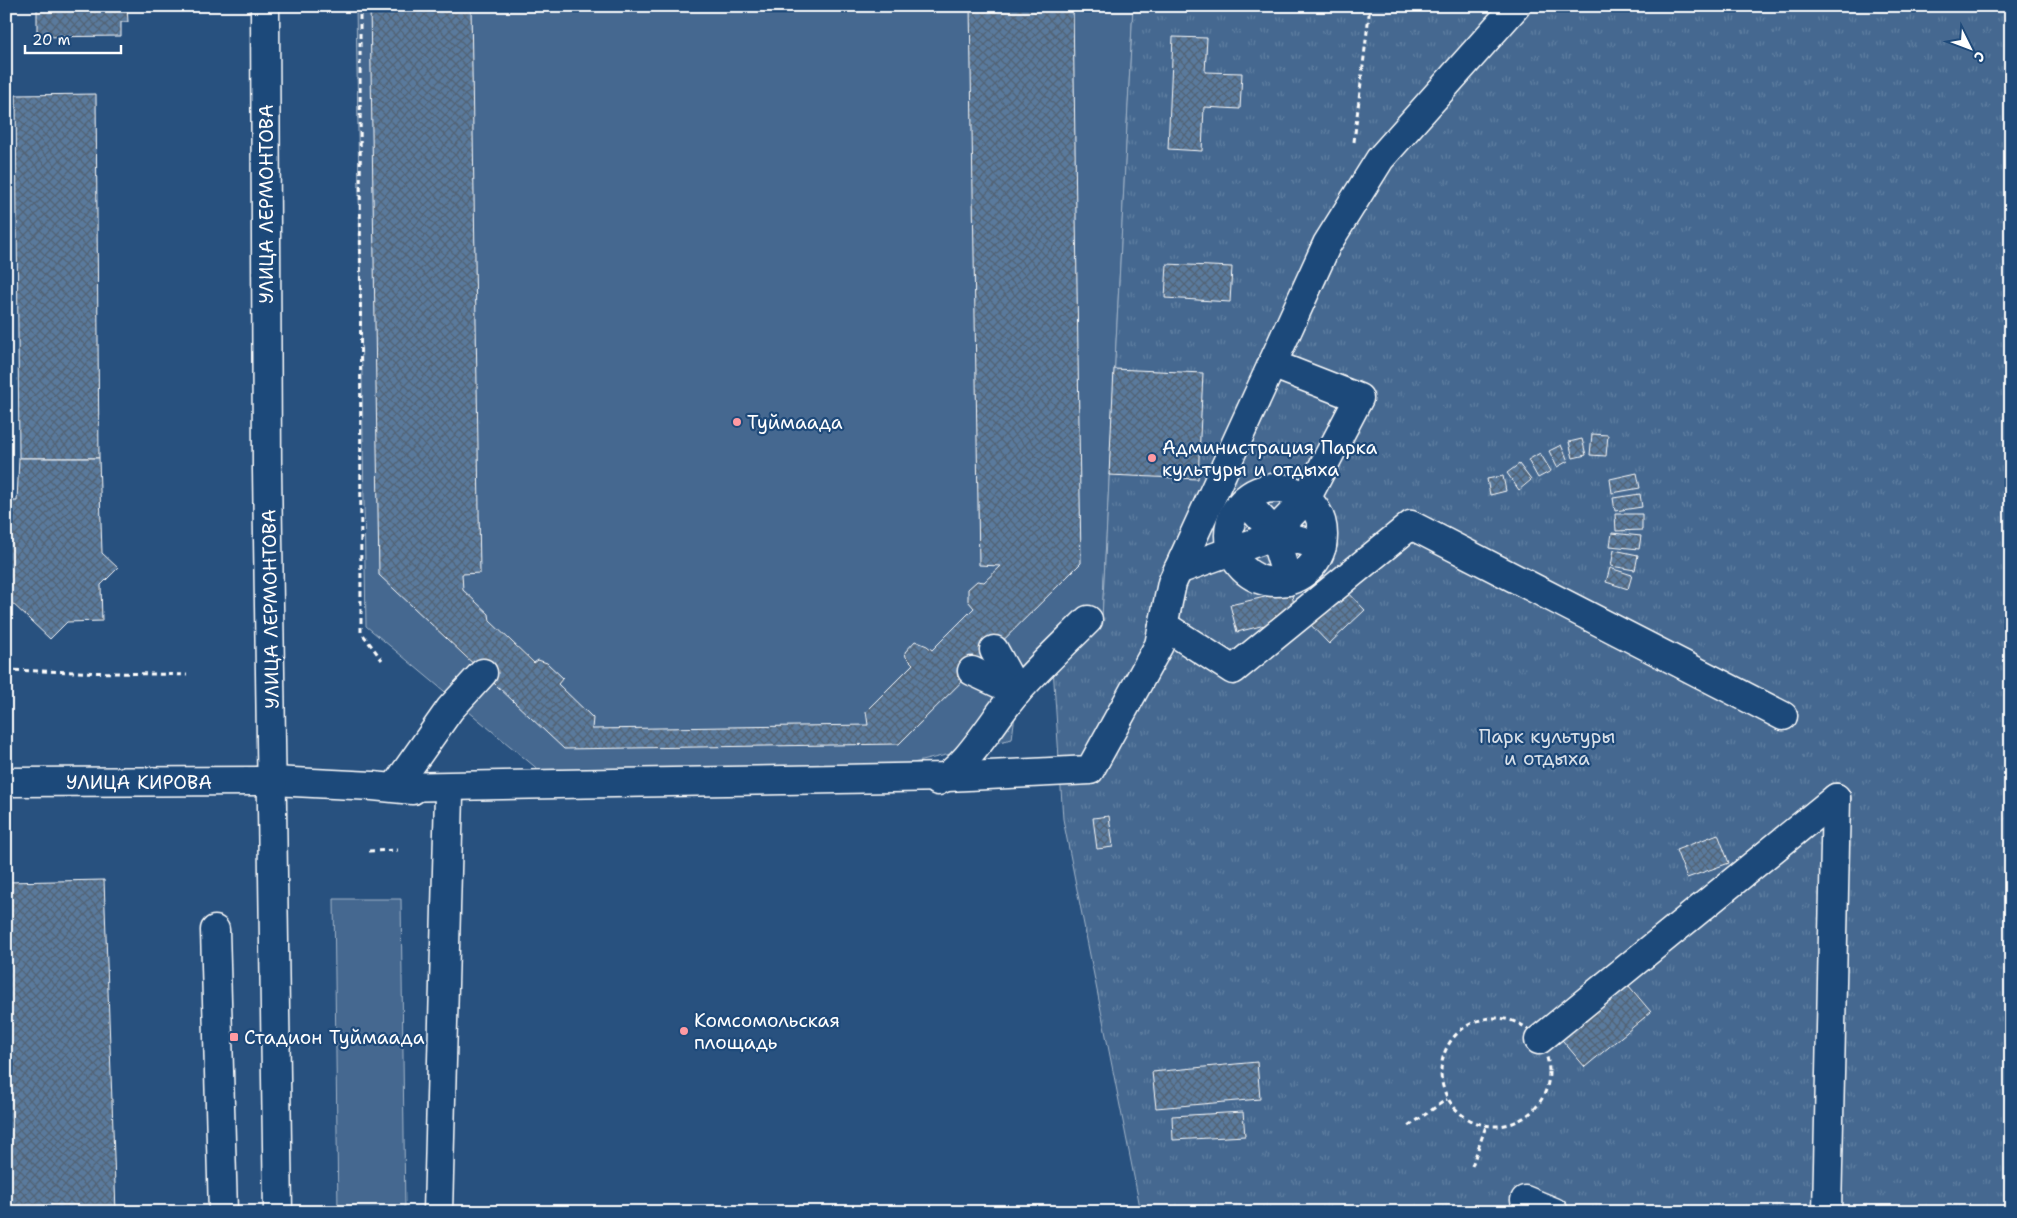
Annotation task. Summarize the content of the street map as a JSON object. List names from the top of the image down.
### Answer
{
  "streets": {
    "street": ["УЛИЦА ЛЕРМОНТОВА", "УЛИЦА КИРОВА"]
  },
  "crossings": [
    ["УЛИЦА ЛЕРМОНТОВА", "УЛИЦА КИРОВА"]
  ],
  "parks": ["Парк культуры и отдыха"],
  "places": {
    "other": ["Туймаада", "Администрация Парка культуры и отдыха", "Комсомольская площадь"],
    "transit": ["Стадион Туймаада"]
  },
  "scale_bar": "20 m",
  "north": "bottom right"
}
